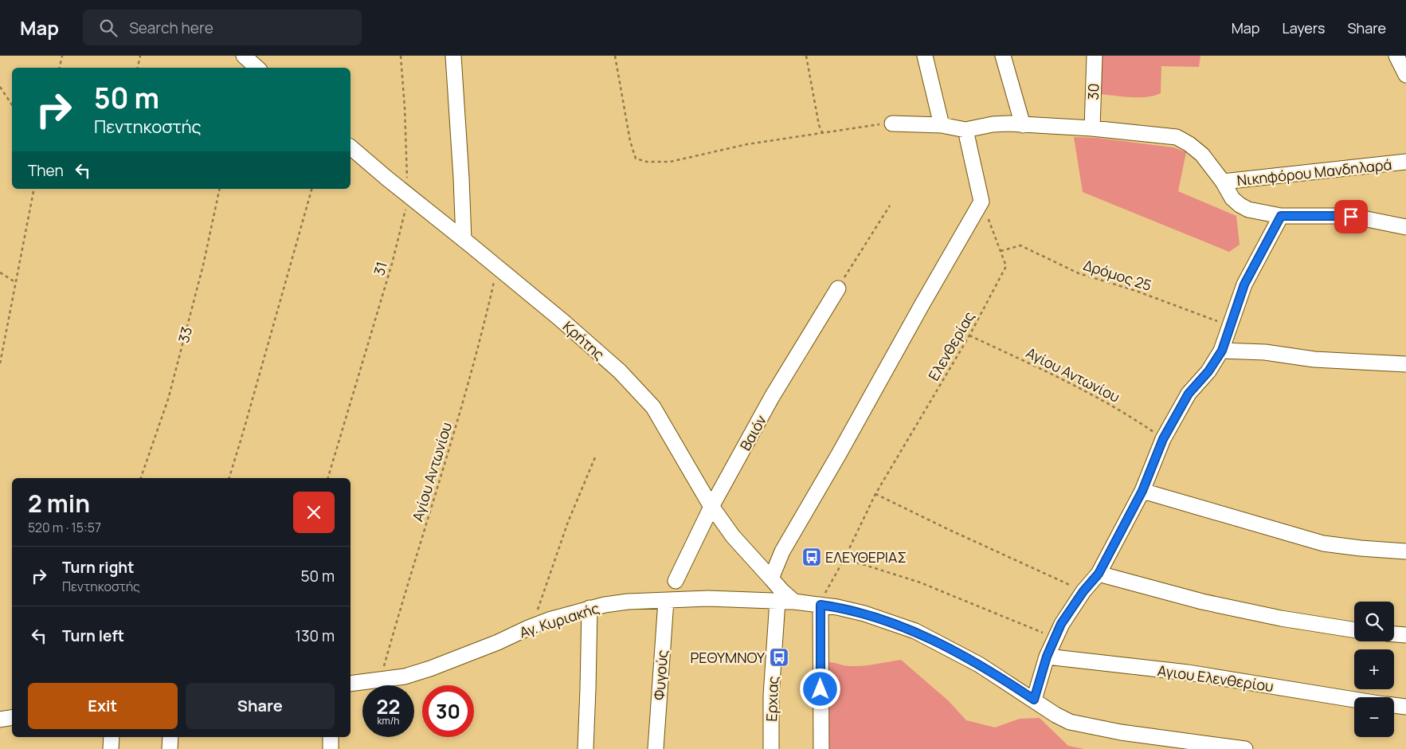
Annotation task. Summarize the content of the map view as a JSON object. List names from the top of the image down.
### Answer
{
  "streets": {
    "street": [
      "30",
      "Νικηφόρου Μανδηλαρά",
      "Κρήτης",
      "Βαιόν",
      "Αγ. Κυριακής",
      "Φυγούς",
      "Αγιου Ελενθερίου",
      "Ερχιας"
    ],
    "path": [
      "31",
      "Δρόμος 25",
      "33",
      "Ελενθερίας",
      "Αγίου Αντωνίου"
    ]
  },
  "crossings": [
    ["31", "Κρήτης"],
    ["Δρόμος 25", "Ελενθερίας"],
    ["Κρήτης", "Αγίου Αντωνίου"],
    ["Κρήτης", "Βαιόν"],
    ["Κρήτης", "Αγ. Κυριακής"],
    ["Ελενθερίας", "Αγίου Αντωνίου"],
    ["Ελενθερίας", "Αγ. Κυριακής"],
    ["Αγίου Αντωνίου", "Αγ. Κυριακής"],
    ["Αγ. Κυριακής", "Φυγούς"],
    ["Αγ. Κυριακής", "Ερχιας"]
  ],
  "places": {
    "bus stop": ["ΕΛΕΥΘΕΡΙΑΣ", "ΡΕΘΥΜΝΟΥ"]
  },
  "page": {
    "header": "Map",
    "search": "Search here",
    "nav": ["Map", "Layers", "Share"],
    "turn": ["50 m", "Πεντηκοστής"],
    "then": "Then",
    "heading": ["2 min", "520 m · 15:57"],
    "list": [
      {
        "name": "Turn right",
        "note": "Πεντηκοστής",
        "value": "50 m"
      },
      {
        "name": "Turn left",
        "value": "130 m"
      }
    ],
    "map_buttons": ["+", "−"],
    "buttons": ["Exit", "Share"],
    "speed": "22 km/h",
    "limit": "30"
  }
}
